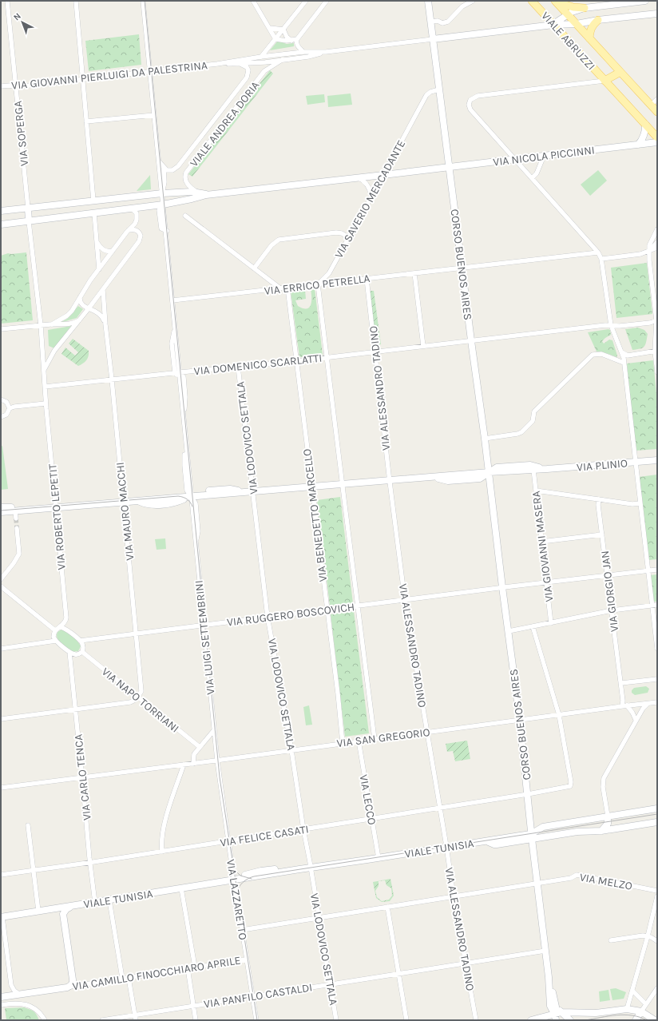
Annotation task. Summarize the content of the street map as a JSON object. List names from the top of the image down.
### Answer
{
  "streets": {
    "main road": [
      "VIALE ABRUZZI",
      "VIA NICOLA PICCINNI",
      "CORSO BUENOS AIRES",
      "VIA PLINIO",
      "VIALE TUNISIA"
    ],
    "street": [
      "VIA GIOVANNI PIERLUIGI DA PALESTRINA",
      "VIALE ANDREA DORIA",
      "VIA SOPERGA",
      "VIA SAVERIO MERCADANTE",
      "VIA ERRICO PETRELLA",
      "VIA DOMENICO SCARLATTI",
      "VIA ALESSANDRO TADINO",
      "VIA LODOVICO SETTALA",
      "VIA MAURO MACCHI",
      "VIA BENEDETTO MARCELLO",
      "VIA ROBERTO LEPETIT",
      "VIA GIOVANNI MASERA",
      "VIA GIORGIO JAN",
      "VIA RUGGERO BOSCOVICH",
      "VIA LUIGI SETTEMBRINI",
      "VIA NAPO TORRIANI",
      "VIA SAN GREGORIO",
      "VIA CARLO TENCA",
      "VIA LECCO",
      "VIA FELICE CASATI",
      "VIA MELZO",
      "VIA LAZZARETTO",
      "VIA CAMILLO FINOCCHIARO APRILE",
      "VIA PANFILO CASTALDI"
    ]
  },
  "crossings": [
    ["VIA GIOVANNI PIERLUIGI DA PALESTRINA", "VIALE ANDREA DORIA"],
    ["VIA GIOVANNI PIERLUIGI DA PALESTRINA", "VIA SOPERGA"],
    ["VIA GIOVANNI PIERLUIGI DA PALESTRINA", "CORSO BUENOS AIRES"],
    ["VIALE ANDREA DORIA", "VIA NICOLA PICCINNI"],
    ["VIA NICOLA PICCINNI", "VIA SAVERIO MERCADANTE"],
    ["VIA NICOLA PICCINNI", "CORSO BUENOS AIRES"],
    ["VIA SAVERIO MERCADANTE", "CORSO BUENOS AIRES"],
    ["VIA SAVERIO MERCADANTE", "VIA ERRICO PETRELLA"],
    ["CORSO BUENOS AIRES", "VIA ERRICO PETRELLA"],
    ["CORSO BUENOS AIRES", "VIA DOMENICO SCARLATTI"],
    ["CORSO BUENOS AIRES", "VIA PLINIO"],
    ["CORSO BUENOS AIRES", "VIA RUGGERO BOSCOVICH"],
    ["CORSO BUENOS AIRES", "VIA SAN GREGORIO"],
    ["CORSO BUENOS AIRES", "VIA FELICE CASATI"],
    ["CORSO BUENOS AIRES", "VIALE TUNISIA"],
    ["CORSO BUENOS AIRES", "VIA MELZO"],
    ["CORSO BUENOS AIRES", "VIA PANFILO CASTALDI"],
    ["VIA ERRICO PETRELLA", "VIA ALESSANDRO TADINO"],
    ["VIA ERRICO PETRELLA", "VIA BENEDETTO MARCELLO"],
    ["VIA ERRICO PETRELLA", "VIA LUIGI SETTEMBRINI"],
    ["VIA DOMENICO SCARLATTI", "VIA ALESSANDRO TADINO"],
    ["VIA DOMENICO SCARLATTI", "VIA LODOVICO SETTALA"],
    ["VIA DOMENICO SCARLATTI", "VIA MAURO MACCHI"],
    ["VIA DOMENICO SCARLATTI", "VIA BENEDETTO MARCELLO"],
    ["VIA DOMENICO SCARLATTI", "VIA ROBERTO LEPETIT"],
    ["VIA DOMENICO SCARLATTI", "VIA LUIGI SETTEMBRINI"],
    ["VIA ALESSANDRO TADINO", "VIA RUGGERO BOSCOVICH"],
    ["VIA ALESSANDRO TADINO", "VIA SAN GREGORIO"],
    ["VIA ALESSANDRO TADINO", "VIA FELICE CASATI"],
    ["VIA ALESSANDRO TADINO", "VIALE TUNISIA"],
    ["VIA ALESSANDRO TADINO", "VIA MELZO"],
    ["VIA ALESSANDRO TADINO", "VIA PANFILO CASTALDI"],
    ["VIA LODOVICO SETTALA", "VIA RUGGERO BOSCOVICH"],
    ["VIA LODOVICO SETTALA", "VIA SAN GREGORIO"],
    ["VIA LODOVICO SETTALA", "VIA FELICE CASATI"],
    ["VIA LODOVICO SETTALA", "VIALE TUNISIA"],
    ["VIA LODOVICO SETTALA", "VIA MELZO"],
    ["VIA LODOVICO SETTALA", "VIA PANFILO CASTALDI"],
    ["VIA PLINIO", "VIA GIOVANNI MASERA"],
    ["VIA MAURO MACCHI", "VIA RUGGERO BOSCOVICH"],
    ["VIA MAURO MACCHI", "VIA NAPO TORRIANI"],
    ["VIA BENEDETTO MARCELLO", "VIA RUGGERO BOSCOVICH"],
    ["VIA BENEDETTO MARCELLO", "VIA SAN GREGORIO"],
    ["VIA GIOVANNI MASERA", "VIA RUGGERO BOSCOVICH"],
    ["VIA GIORGIO JAN", "VIA RUGGERO BOSCOVICH"],
    ["VIA GIORGIO JAN", "VIA SAN GREGORIO"],
    ["VIA RUGGERO BOSCOVICH", "VIA LUIGI SETTEMBRINI"],
    ["VIA LUIGI SETTEMBRINI", "VIA SAN GREGORIO"],
    ["VIA LUIGI SETTEMBRINI", "VIA LAZZARETTO"],
    ["VIA SAN GREGORIO", "VIA LECCO"],
    ["VIA SAN GREGORIO", "VIA FELICE CASATI"],
    ["VIA SAN GREGORIO", "VIA LAZZARETTO"],
    ["VIA CARLO TENCA", "VIA FELICE CASATI"],
    ["VIA CARLO TENCA", "VIALE TUNISIA"],
    ["VIA LECCO", "VIA FELICE CASATI"],
    ["VIA LECCO", "VIALE TUNISIA"],
    ["VIA FELICE CASATI", "VIA LAZZARETTO"],
    ["VIALE TUNISIA", "VIA LAZZARETTO"],
    ["VIA MELZO", "VIA LAZZARETTO"],
    ["VIA LAZZARETTO", "VIA CAMILLO FINOCCHIARO APRILE"],
    ["VIA LAZZARETTO", "VIA PANFILO CASTALDI"]
  ],
  "north": "top left"
}
